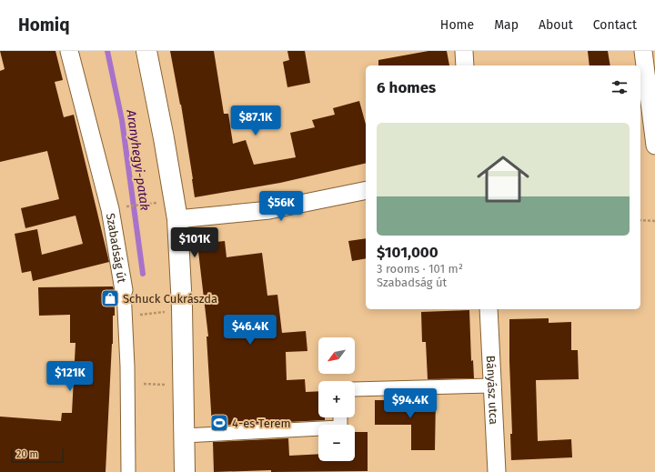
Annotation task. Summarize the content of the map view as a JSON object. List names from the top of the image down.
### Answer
{
  "streets": {
    "street": ["Szabadság út", "Bányász utca"]
  },
  "water": ["Aranyhegyi-patak"],
  "places": {
    "shop": ["Schuck Cukrászda"],
    "sports": ["4-es Terem"]
  },
  "scale_bar": "20 m",
  "north": "bottom left",
  "page": {
    "header": "Homiq",
    "nav": [
      "Home",
      "Map",
      "About",
      "Contact"
    ],
    "heading": "6 homes",
    "price": [
      "$87.1K",
      "$56K",
      "$101K",
      "$46.4K",
      "$121K",
      "$94.4K"
    ],
    "list": [
      {
        "name": "$101,000",
        "note": "3 rooms · 101 m² · Szabadság út"
      }
    ],
    "map_buttons": ["+", "−"],
    "scale": "20 m"
  }
}
